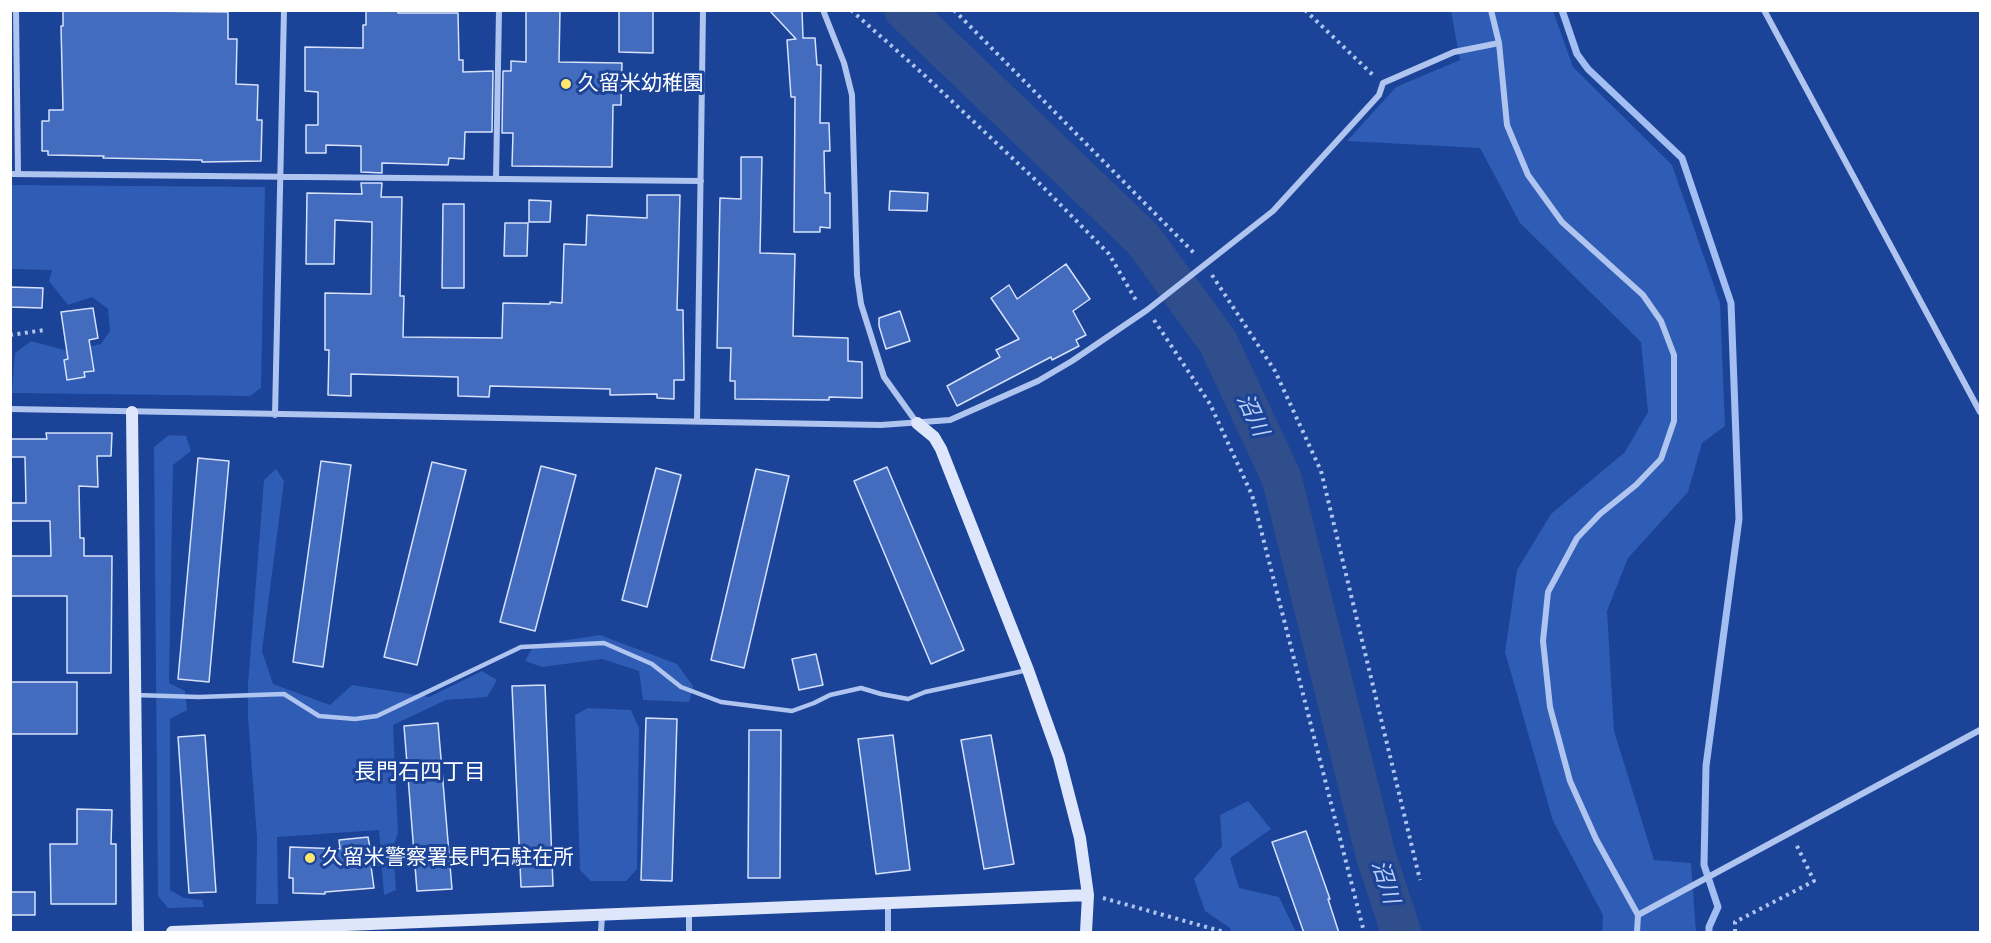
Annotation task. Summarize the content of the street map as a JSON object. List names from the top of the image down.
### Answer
{
  "districts": ["長門石四丁目"],
  "water": ["沼川"],
  "places": ["久留米幼稚園", "久留米警察署長門石駐在所"]
}
